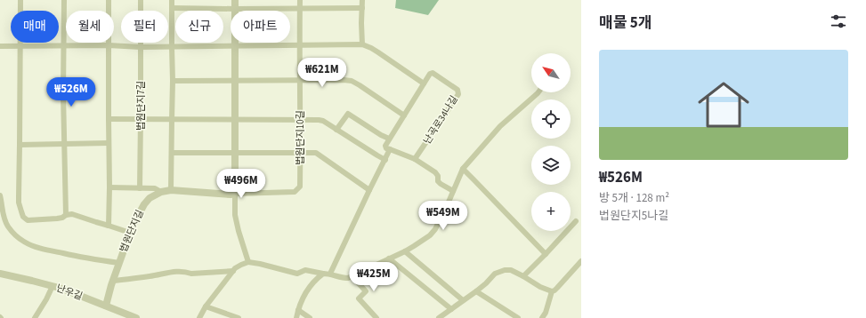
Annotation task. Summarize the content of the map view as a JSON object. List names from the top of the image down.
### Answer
{
  "streets": {
    "street": [
      "법원단지7길",
      "난곡로34나길",
      "법원단지10길",
      "법원단지길",
      "난우길"
    ]
  },
  "crossings": [
    ["법원단지10길", "법원단지길"],
    ["법원단지길", "난우길"]
  ],
  "north": "top left",
  "page": {
    "heading": "매물 5개",
    "chip": [
      "매매",
      "월세",
      "필터",
      "신규",
      "아파트"
    ],
    "list": [
      {
        "name": "₩526M",
        "note": "방 5개 · 128 m² · 법원단지5나길"
      }
    ],
    "map_buttons": "+",
    "price": [
      "₩621M",
      "₩526M",
      "₩496M",
      "₩549M",
      "₩425M"
    ]
  }
}
